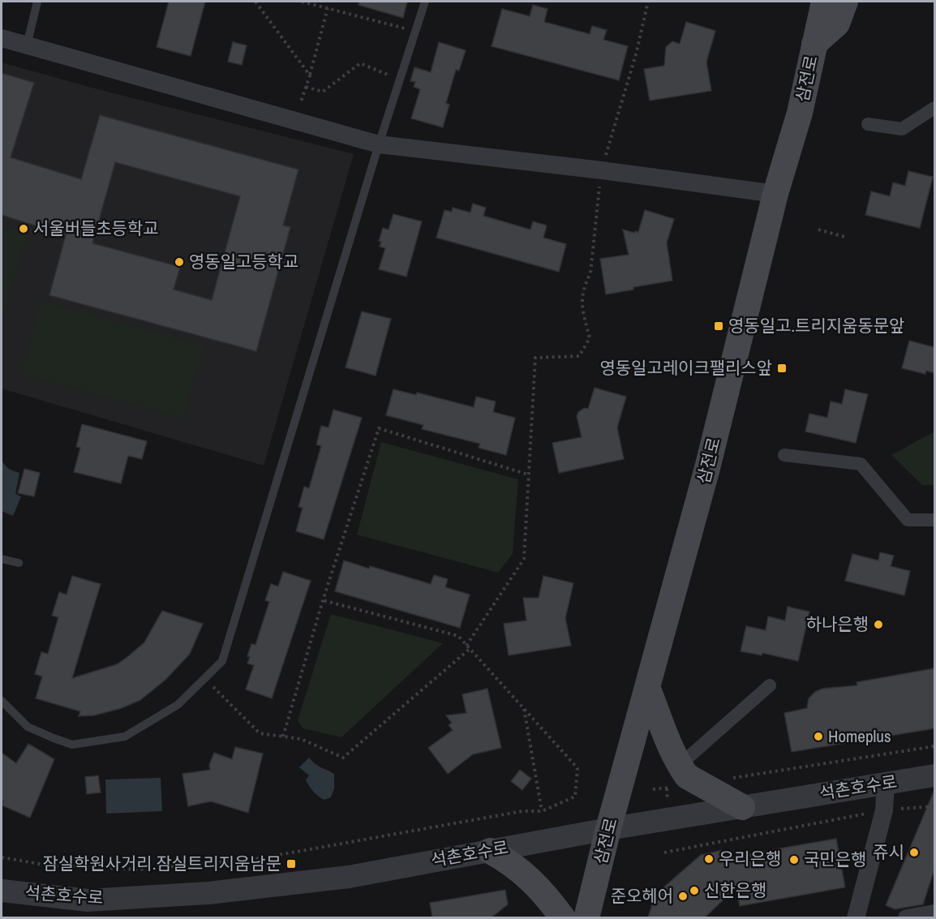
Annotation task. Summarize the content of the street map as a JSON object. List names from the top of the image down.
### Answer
{
  "streets": {
    "main road": ["삼전로"],
    "street": ["석촌호수로"]
  },
  "crossings": [
    ["삼전로", "석촌호수로"]
  ],
  "places": {
    "other": [
      "서울버들초등학교",
      "영동일고등학교",
      "하나은행",
      "Homeplus",
      "쥬시",
      "우리은행",
      "국민은행",
      "신한은행",
      "준오헤어"
    ],
    "transit": ["영동일고.트리지움동문앞", "영동일고레이크팰리스앞", "잠실학원사거리.잠실트리지움남문"]
  }
}
